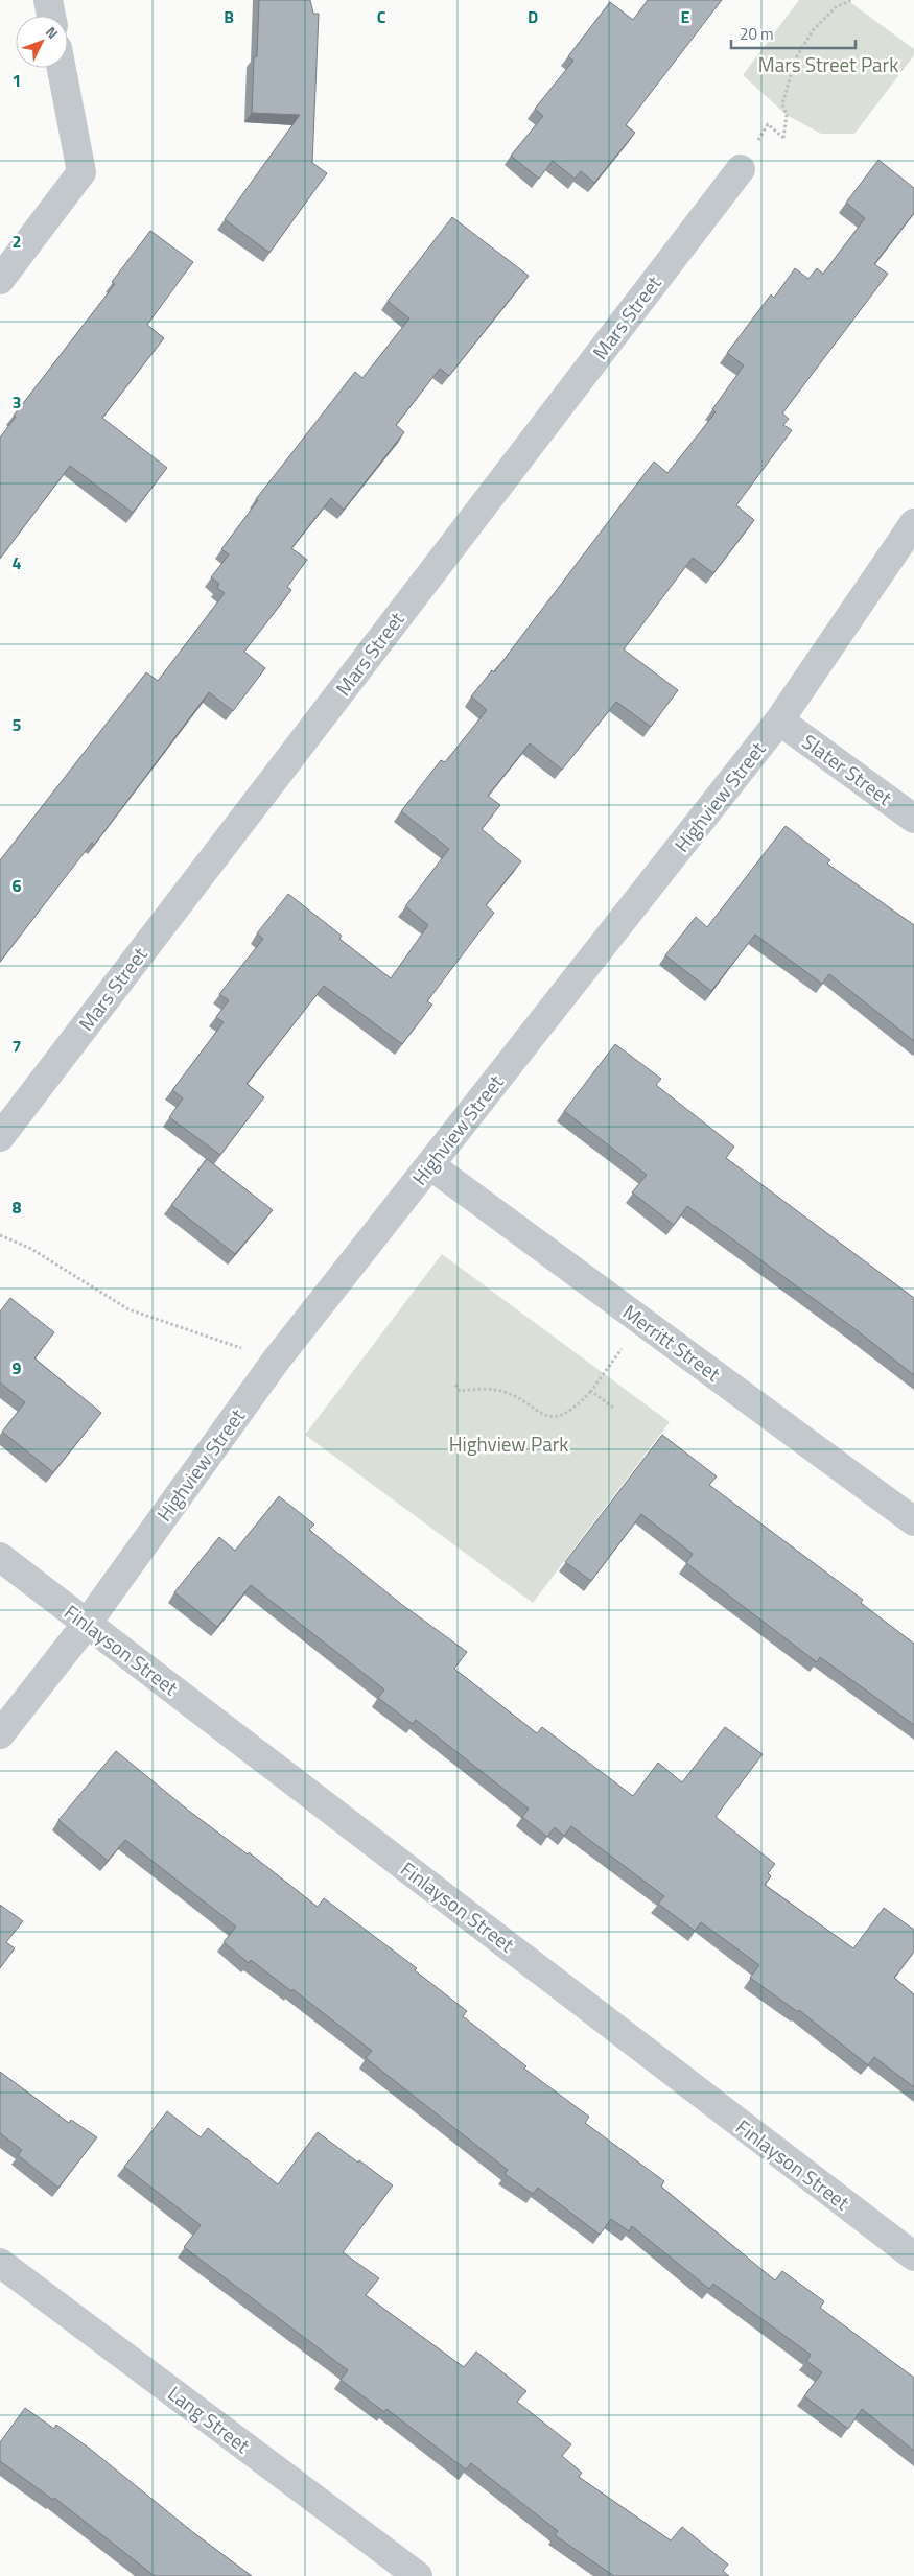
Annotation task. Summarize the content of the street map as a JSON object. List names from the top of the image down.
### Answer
{
  "streets": {
    "street": [
      "Mars Street",
      "Slater Street",
      "Highview Street",
      "Merritt Street",
      "Finlayson Street",
      "Lang Street"
    ]
  },
  "crossings": [
    ["Slater Street", "Highview Street"],
    ["Highview Street", "Merritt Street"],
    ["Highview Street", "Finlayson Street"]
  ],
  "parks": ["Mars Street Park", "Highview Park"],
  "scale_bar": "20 m",
  "north": "top right",
  "grid": {
    "columns": [
      "B",
      "C",
      "D",
      "E"
    ],
    "rows": [
      "1",
      "2",
      "3",
      "4",
      "5",
      "6",
      "7",
      "8",
      "9"
    ]
  }
}
